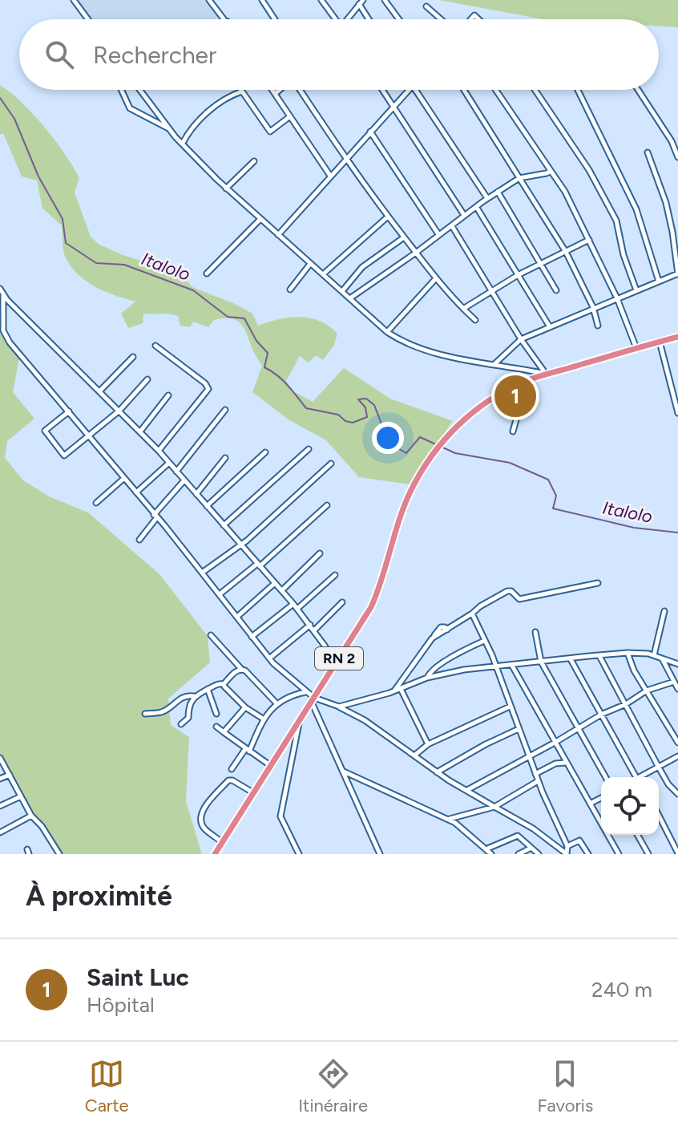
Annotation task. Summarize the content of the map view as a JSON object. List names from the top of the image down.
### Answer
{
  "streets": {
    "highway": ["RN 2"]
  },
  "water": ["Italolo"],
  "page": {
    "search": "Rechercher",
    "pins": "1",
    "heading": "À proximité",
    "list": [
      {
        "mark": "1",
        "name": "Saint Luc",
        "note": "Hôpital",
        "value": "240 m"
      }
    ],
    "nav": ["Carte", "Itinéraire", "Favoris"]
  }
}
